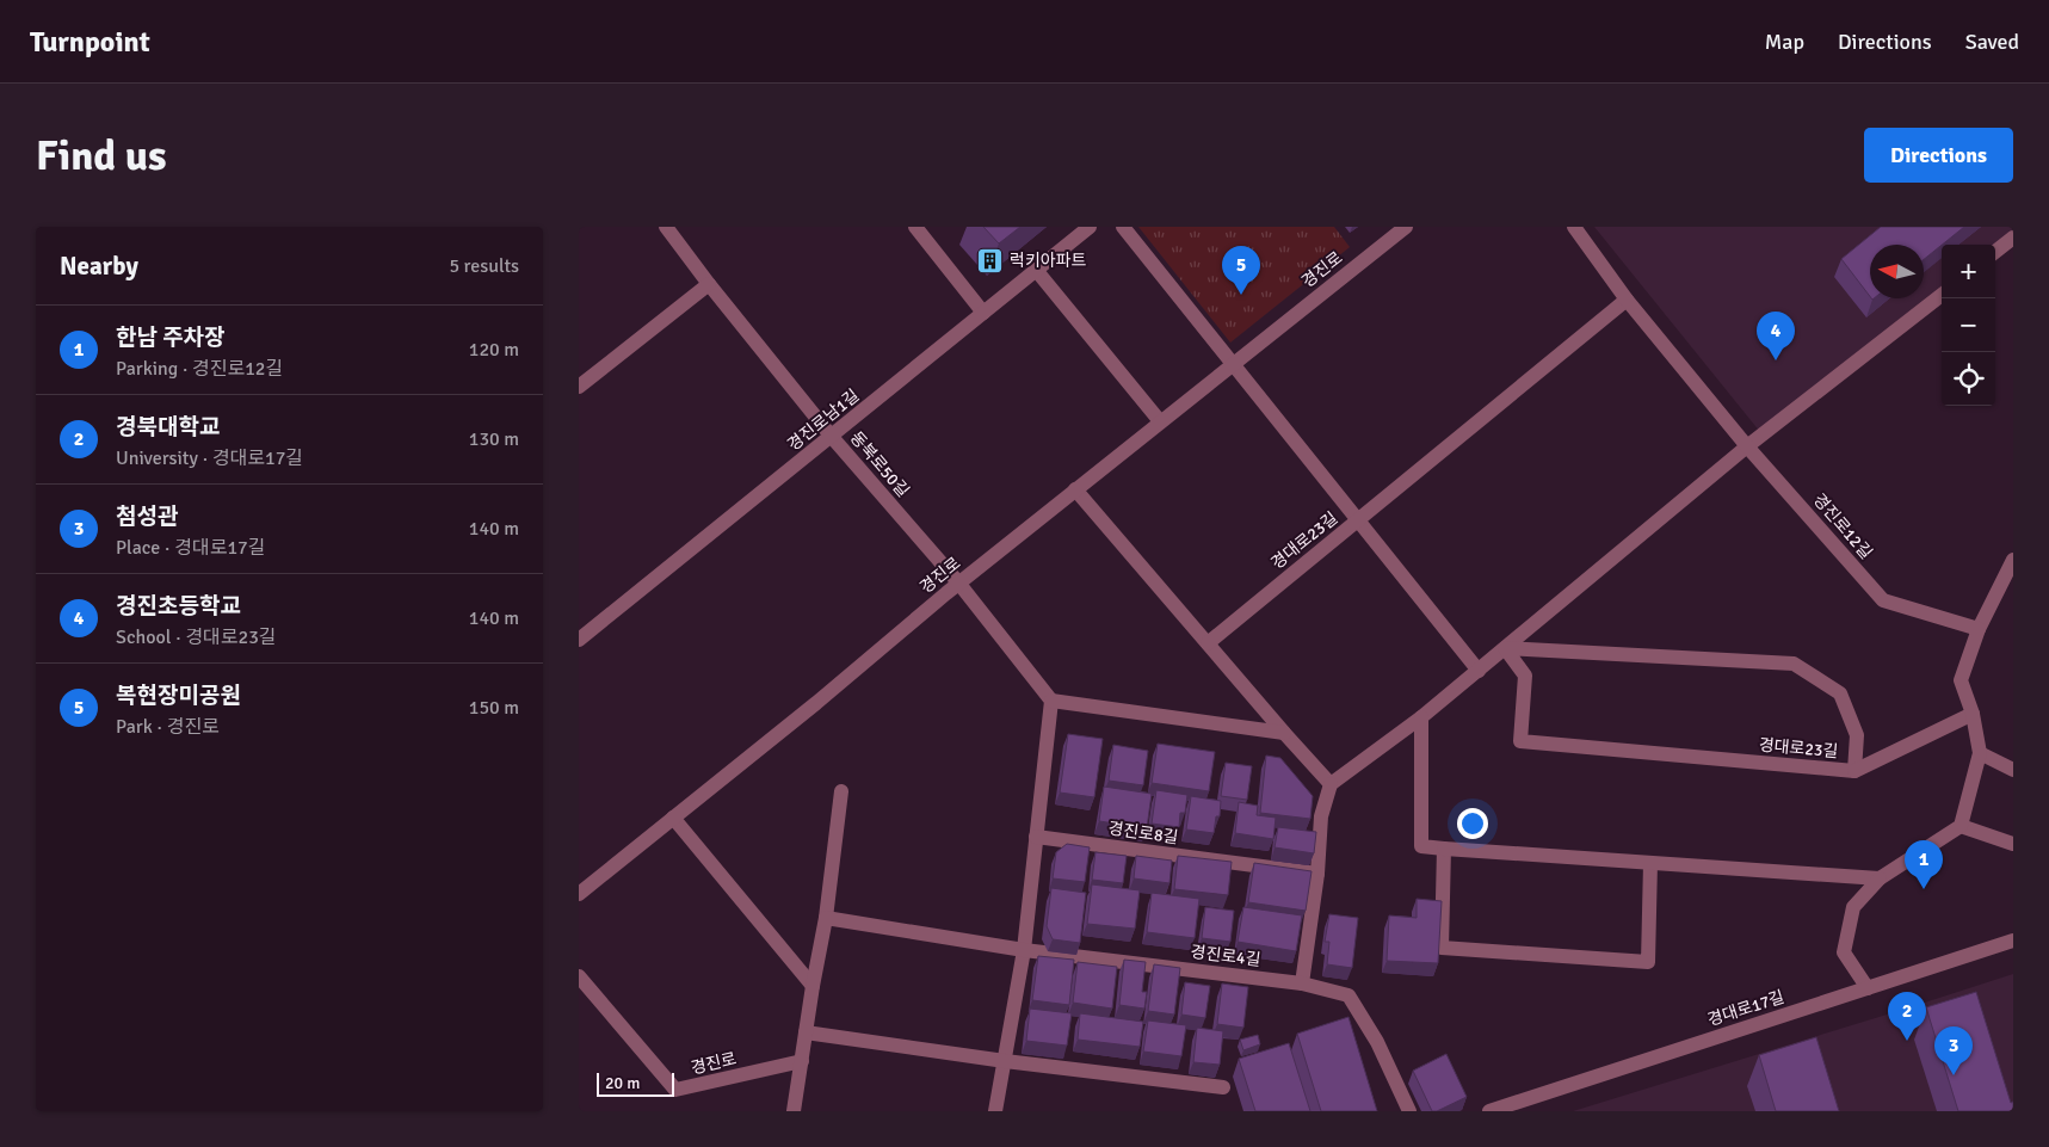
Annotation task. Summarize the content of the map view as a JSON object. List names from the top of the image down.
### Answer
{
  "streets": {
    "street": [
      "경진로",
      "경진로남1길",
      "동북로50길",
      "경진로12길",
      "경대로23길",
      "경진로8길",
      "경진로4길",
      "경대로17길"
    ]
  },
  "crossings": [
    ["경진로", "동북로50길"],
    ["경진로남1길", "동북로50길"]
  ],
  "places": {
    "building": ["럭키아파트"]
  },
  "scale_bar": "20 m",
  "north": "left",
  "page": {
    "header": "Turnpoint",
    "nav": ["Map", "Directions", "Saved"],
    "buttons": "Directions",
    "title": "Find us",
    "heading": ["Nearby", "5 results"],
    "map_buttons": ["+", "−"],
    "pins": [
      "5",
      "4",
      "1",
      "2",
      "3"
    ],
    "list": [
      {
        "mark": "1",
        "name": "한남 주차장",
        "note": "Parking · 경진로12길",
        "value": "120 m"
      },
      {
        "mark": "2",
        "name": "경북대학교",
        "note": "University · 경대로17길",
        "value": "130 m"
      },
      {
        "mark": "3",
        "name": "첨성관",
        "note": "Place · 경대로17길",
        "value": "140 m"
      },
      {
        "mark": "4",
        "name": "경진초등학교",
        "note": "School · 경대로23길",
        "value": "140 m"
      },
      {
        "mark": "5",
        "name": "복현장미공원",
        "note": "Park · 경진로",
        "value": "150 m"
      }
    ],
    "scale": "20 m"
  }
}
